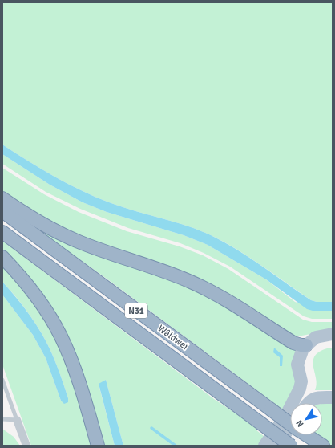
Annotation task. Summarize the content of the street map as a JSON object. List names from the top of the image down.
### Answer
{
  "streets": {
    "highway": ["N31", "Wâldwei"]
  },
  "north": "bottom left"
}
